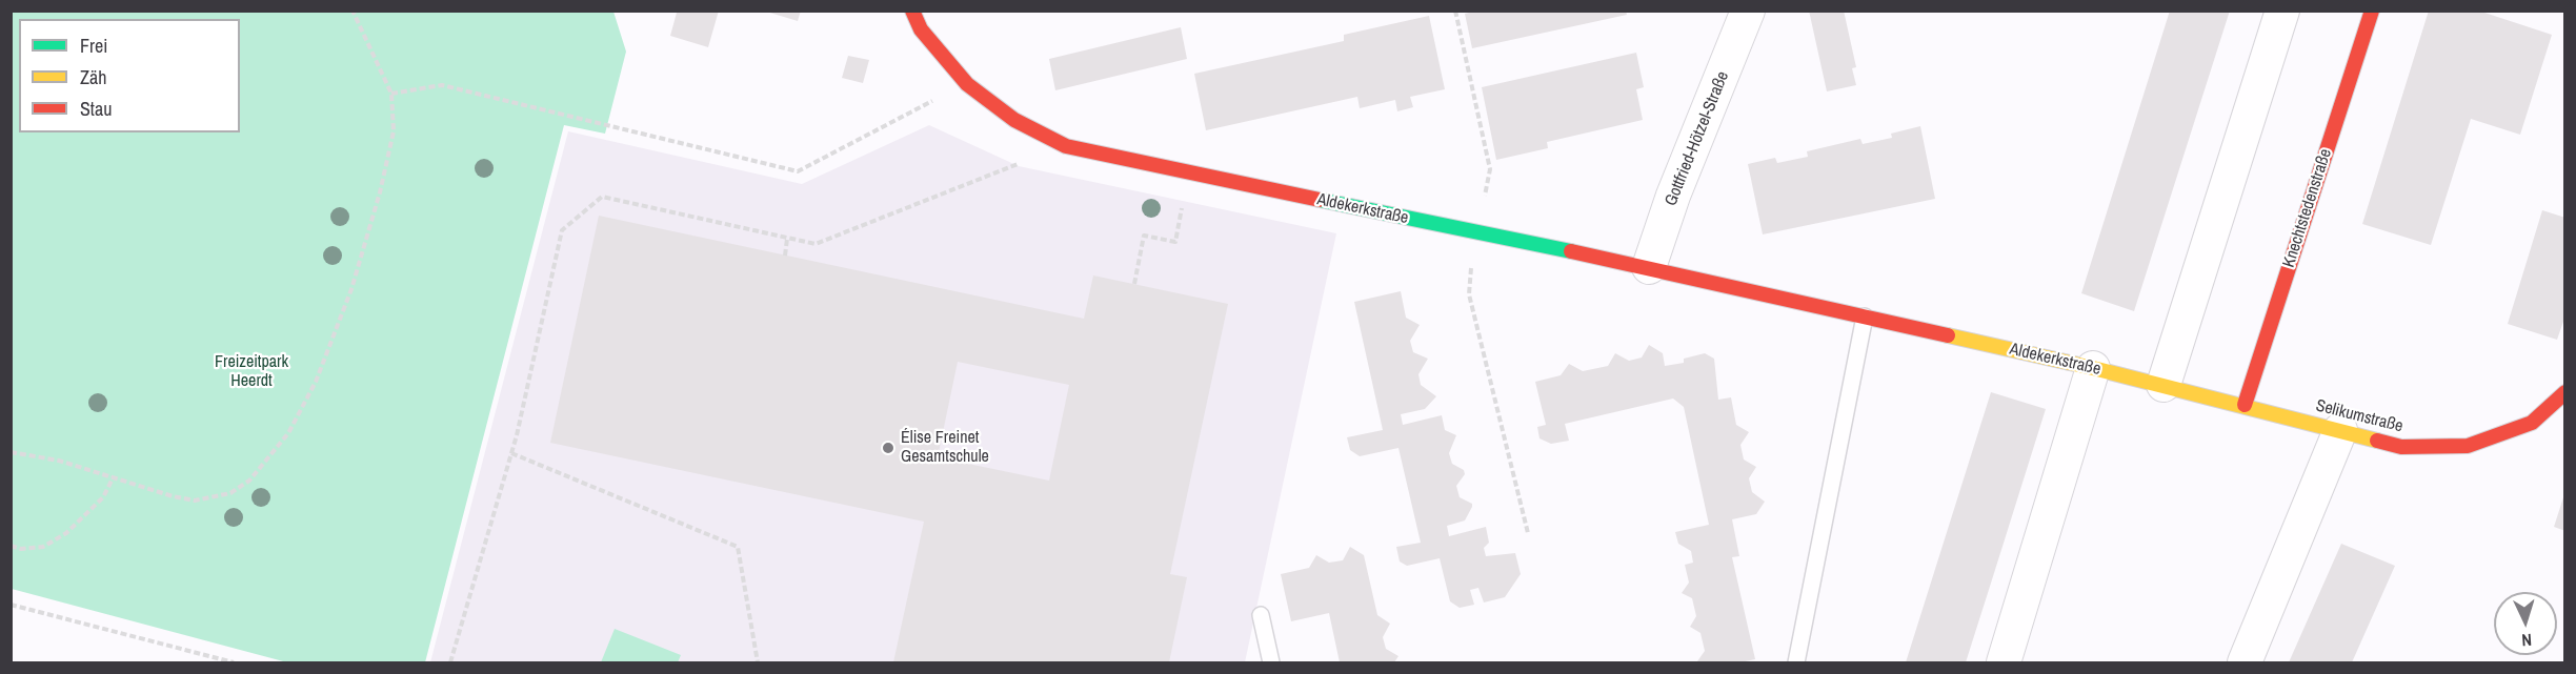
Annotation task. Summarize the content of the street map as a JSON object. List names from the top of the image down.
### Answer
{
  "streets": {
    "street": [
      "Gottfried-Hötzel-Straße",
      "Knechtstedenstraße",
      "Aldekerkstraße",
      "Selikumstraße"
    ]
  },
  "crossings": [
    ["Gottfried-Hötzel-Straße", "Aldekerkstraße"],
    ["Knechtstedenstraße", "Aldekerkstraße"],
    ["Knechtstedenstraße", "Selikumstraße"],
    ["Aldekerkstraße", "Selikumstraße"]
  ],
  "parks": ["Freizeitpark Heerdt"],
  "places": ["Élise Freinet Gesamtschule"],
  "legend": ["Frei", "Zäh", "Stau"],
  "north": "bottom"
}
